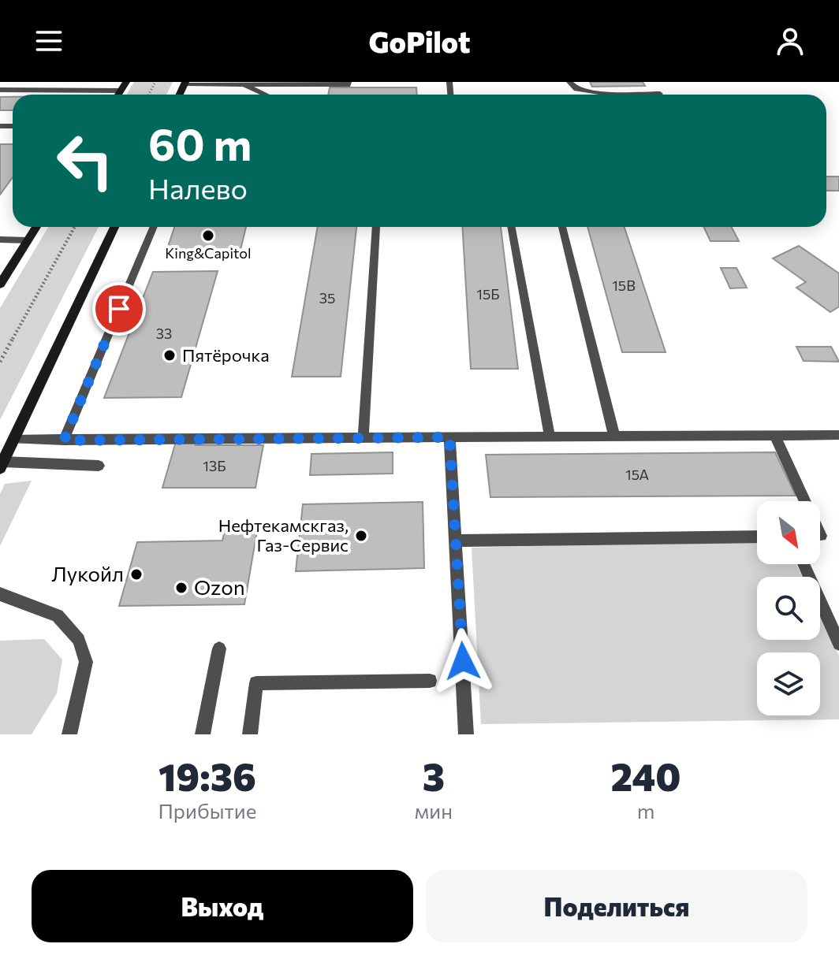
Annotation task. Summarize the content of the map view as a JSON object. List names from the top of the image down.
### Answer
{
  "places": [
    "King&Capitol",
    "Пятёрочка",
    "Нефтекамскгаз, Газ-Сервис",
    "Лукойл",
    "Ozon"
  ],
  "house_numbers": [
    "15В",
    "15Б",
    "35",
    "33",
    "13Б",
    "15А"
  ],
  "north": "bottom right",
  "page": {
    "header": "GoPilot",
    "turn": ["60 m", "Налево"],
    "eta": [
      "19:36",
      "Прибытие",
      "3",
      "мин",
      "240",
      "m"
    ],
    "buttons": ["Выход", "Поделиться"]
  }
}
